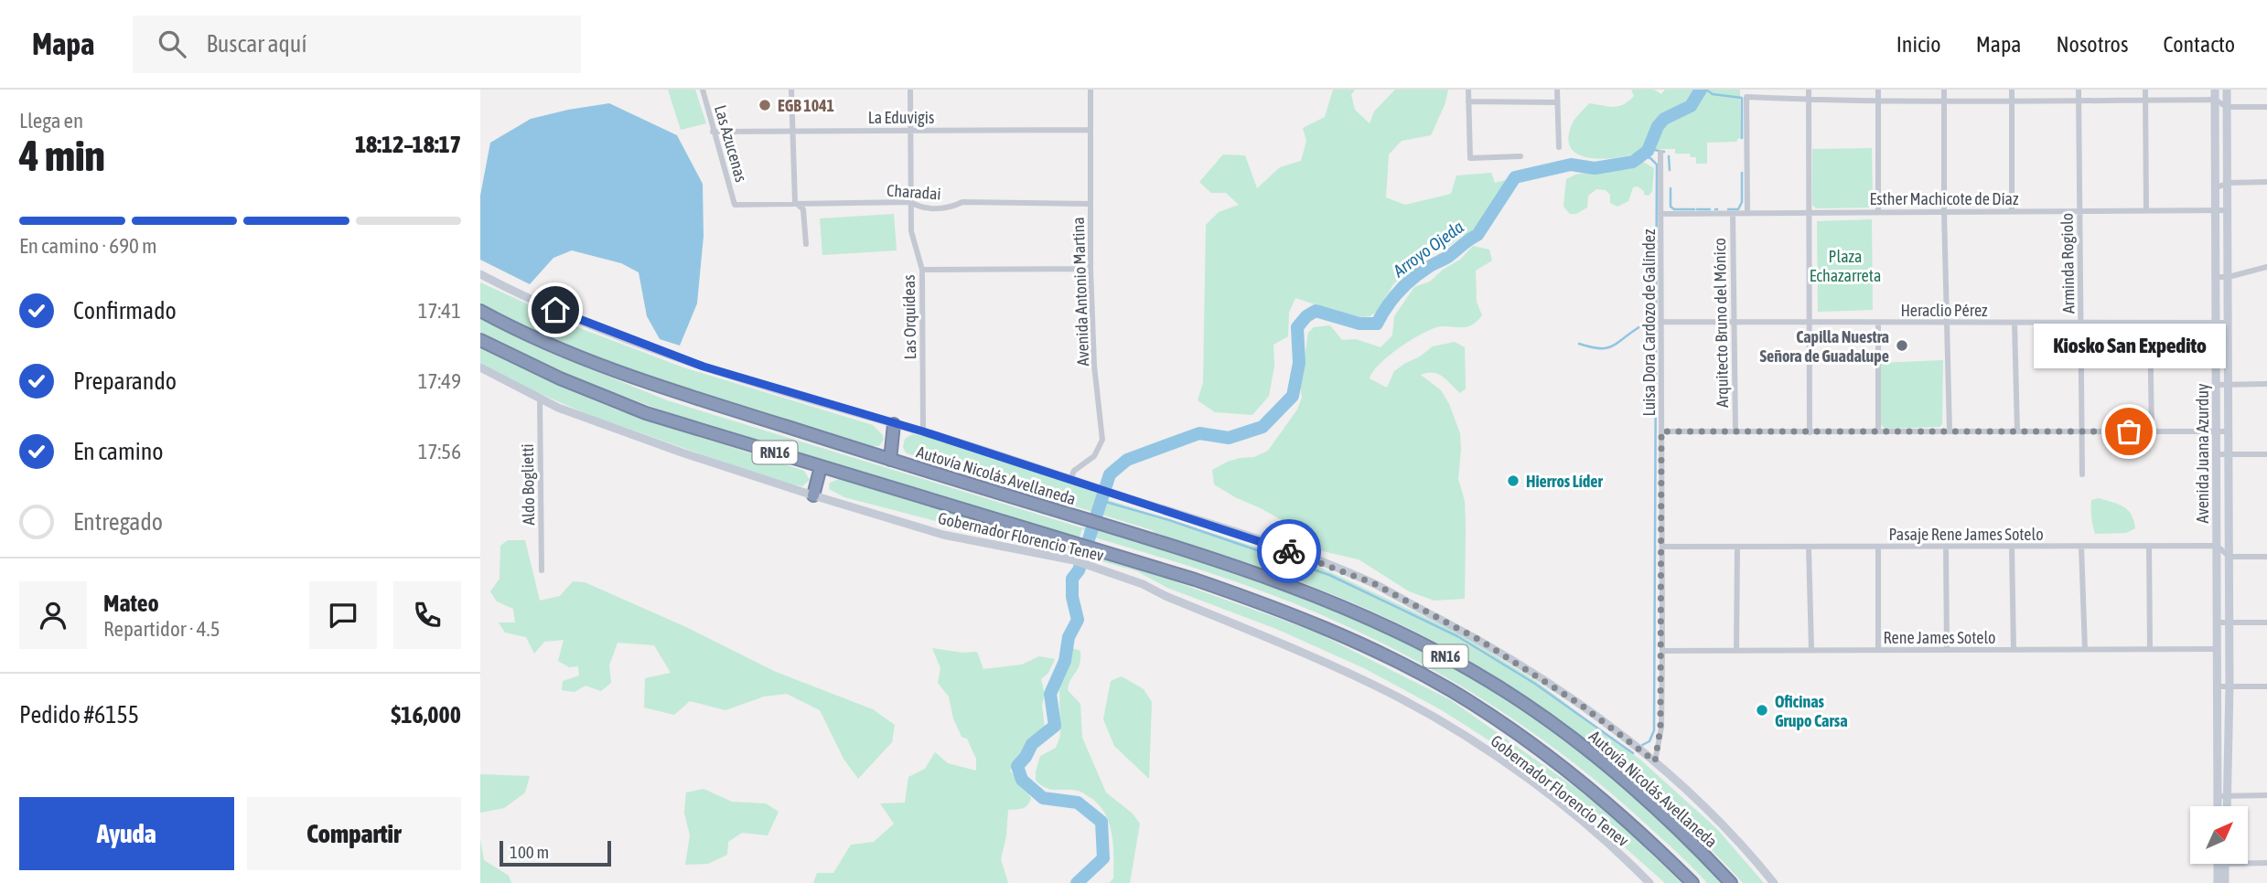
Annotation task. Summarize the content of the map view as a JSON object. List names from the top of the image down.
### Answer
{
  "streets": {
    "highway": ["RN16", "Autovía Nicolás Avellaneda"],
    "street": [
      "La Eduvigis",
      "Las Azucenas",
      "Charadai",
      "Esther Machicote de Díaz",
      "Arminda Rogiolo",
      "Avenida Antonio Martina",
      "Heraclio Pérez",
      "Las Orquídeas",
      "Luisa Dora Cardozo de Galíndez",
      "Arquitecto Bruno del Mónico",
      "Avenida Juana Azurduy",
      "Aldo Boglietti",
      "Pasaje Rene James Sotelo",
      "Gobernador Florencio Tenev",
      "Rene James Sotelo"
    ]
  },
  "crossings": [
    ["La Eduvigis", "Las Azucenas"],
    ["La Eduvigis", "Avenida Antonio Martina"],
    ["La Eduvigis", "Las Orquídeas"],
    ["Las Azucenas", "Charadai"],
    ["Charadai", "Avenida Antonio Martina"],
    ["Charadai", "Las Orquídeas"],
    ["Esther Machicote de Díaz", "Arminda Rogiolo"],
    ["Esther Machicote de Díaz", "Luisa Dora Cardozo de Galíndez"],
    ["Esther Machicote de Díaz", "Arquitecto Bruno del Mónico"],
    ["Esther Machicote de Díaz", "Avenida Juana Azurduy"],
    ["Arminda Rogiolo", "Heraclio Pérez"],
    ["Heraclio Pérez", "Luisa Dora Cardozo de Galíndez"],
    ["Heraclio Pérez", "Arquitecto Bruno del Mónico"],
    ["Heraclio Pérez", "Avenida Juana Azurduy"],
    ["Luisa Dora Cardozo de Galíndez", "Pasaje Rene James Sotelo"],
    ["Luisa Dora Cardozo de Galíndez", "Rene James Sotelo"],
    ["Avenida Juana Azurduy", "Pasaje Rene James Sotelo"],
    ["Avenida Juana Azurduy", "Rene James Sotelo"],
    ["Aldo Boglietti", "Gobernador Florencio Tenev"]
  ],
  "water": ["Arroyo Ojeda"],
  "parks": ["Plaza Echazarreta"],
  "places": [
    "EGB 1041",
    "Capilla Nuestra Señora de Guadalupe",
    "Kiosko San Expedito",
    "Hierros Líder",
    "Oficinas Grupo Carsa"
  ],
  "scale_bar": "100 m",
  "north": "top right",
  "page": {
    "header": "Mapa",
    "search": "Buscar aquí",
    "nav": [
      "Inicio",
      "Mapa",
      "Nosotros",
      "Contacto"
    ],
    "heading": ["4 min", "Llega en", "18:12–18:17"],
    "panel": [
      "Mateo",
      "Repartidor · 4.5",
      "Pedido #6155",
      "$16,000"
    ],
    "bar": "En camino · 690 m",
    "list": [
      ["Confirmado", "17:41"],
      ["Preparando", "17:49"],
      ["En camino", "17:56"],
      "Entregado"
    ],
    "bubble": "Kiosko San Expedito",
    "buttons": ["Ayuda", "Compartir"],
    "scale": "100 m"
  }
}
